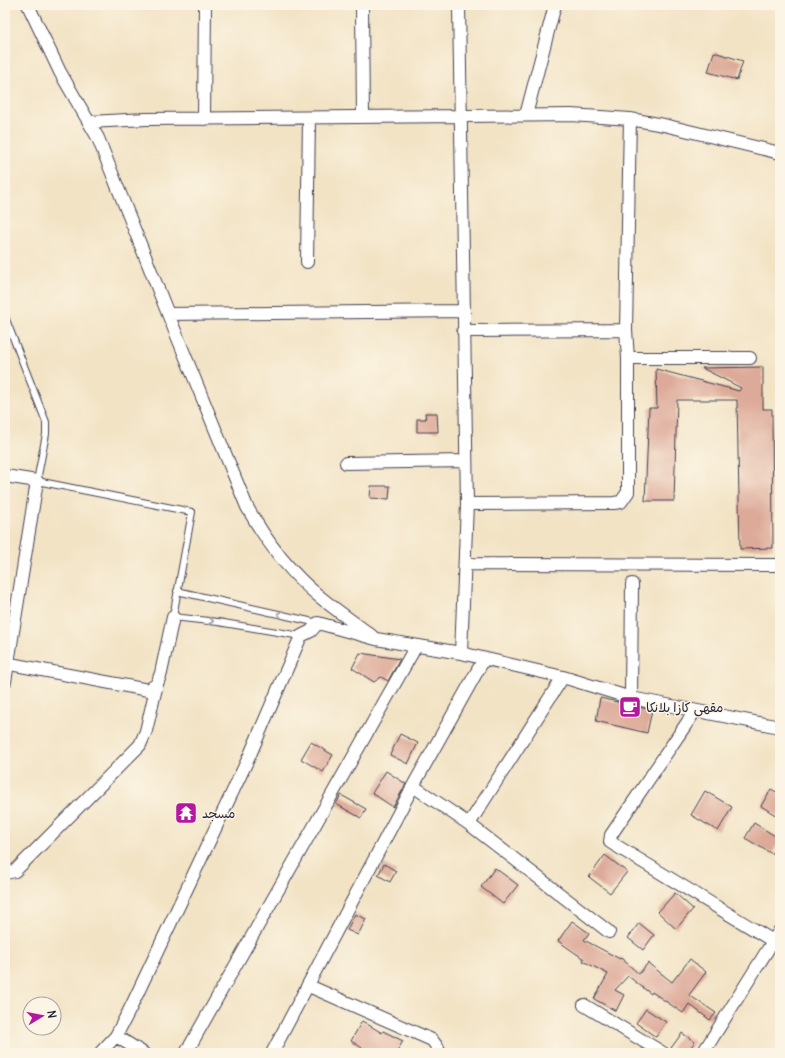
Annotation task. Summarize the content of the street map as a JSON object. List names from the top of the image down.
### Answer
{
  "places": {
    "cafe": ["مقهى كازا بلانكا"],
    "temple": ["مسجد"]
  },
  "north": "right"
}
